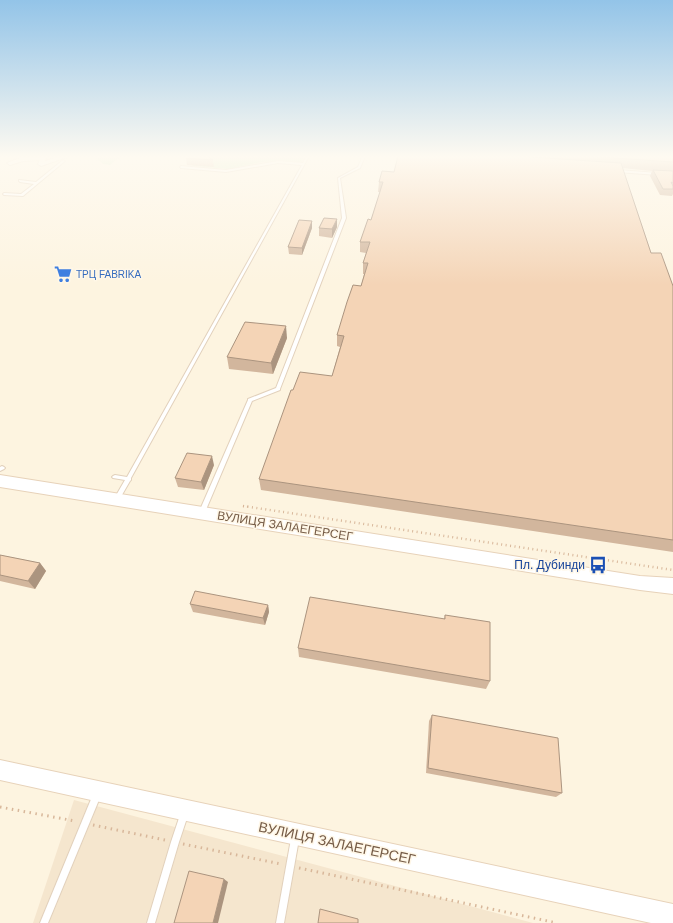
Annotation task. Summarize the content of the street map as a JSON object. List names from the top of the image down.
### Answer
{
  "streets": {
    "main road": ["ВУЛИЦЯ ЗАЛАЕГЕРСЕГ"]
  },
  "places": {
    "supermarket": ["ТРЦ FABRIKA"],
    "bus stop": ["Пл. Дубинди"]
  }
}
